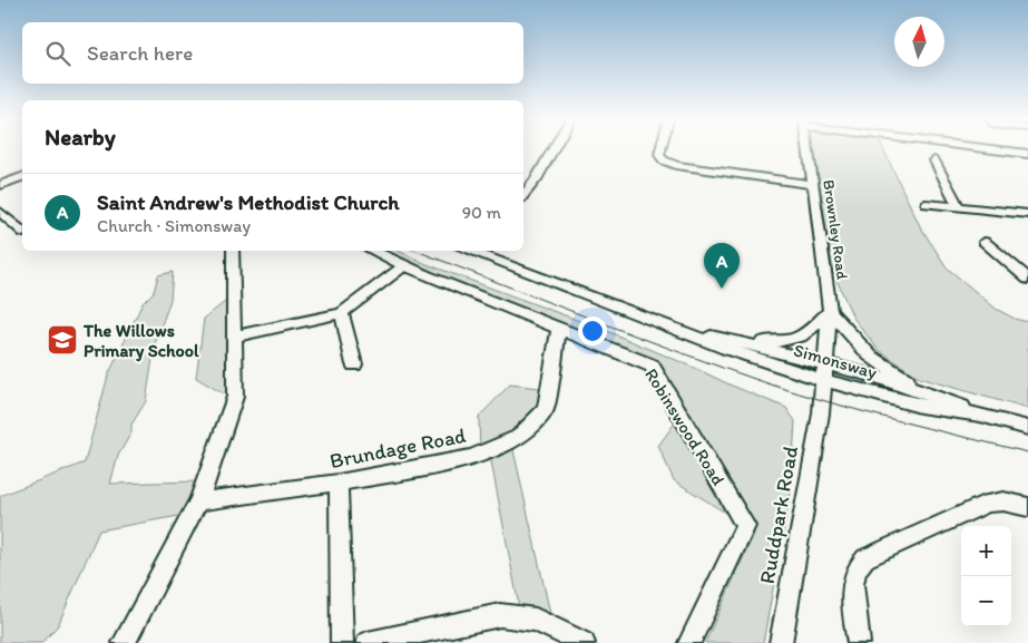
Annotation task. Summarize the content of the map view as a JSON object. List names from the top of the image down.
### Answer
{
  "streets": {
    "street": [
      "Brownley Road",
      "Simonsway",
      "Robinswood Road",
      "Brundage Road",
      "Ruddpark Road"
    ]
  },
  "crossings": [
    ["Brownley Road", "Simonsway"],
    ["Brownley Road", "Ruddpark Road"],
    ["Simonsway", "Ruddpark Road"],
    ["Robinswood Road", "Brundage Road"]
  ],
  "places": {
    "school or university": ["The Willows Primary School"]
  },
  "north": "top",
  "page": {
    "search": "Search here",
    "heading": "Nearby",
    "list": [
      {
        "mark": "A",
        "name": "Saint Andrew's Methodist Church",
        "note": "Church · Simonsway",
        "value": "90 m"
      }
    ],
    "pins": "A",
    "map_buttons": ["+", "−"]
  }
}
